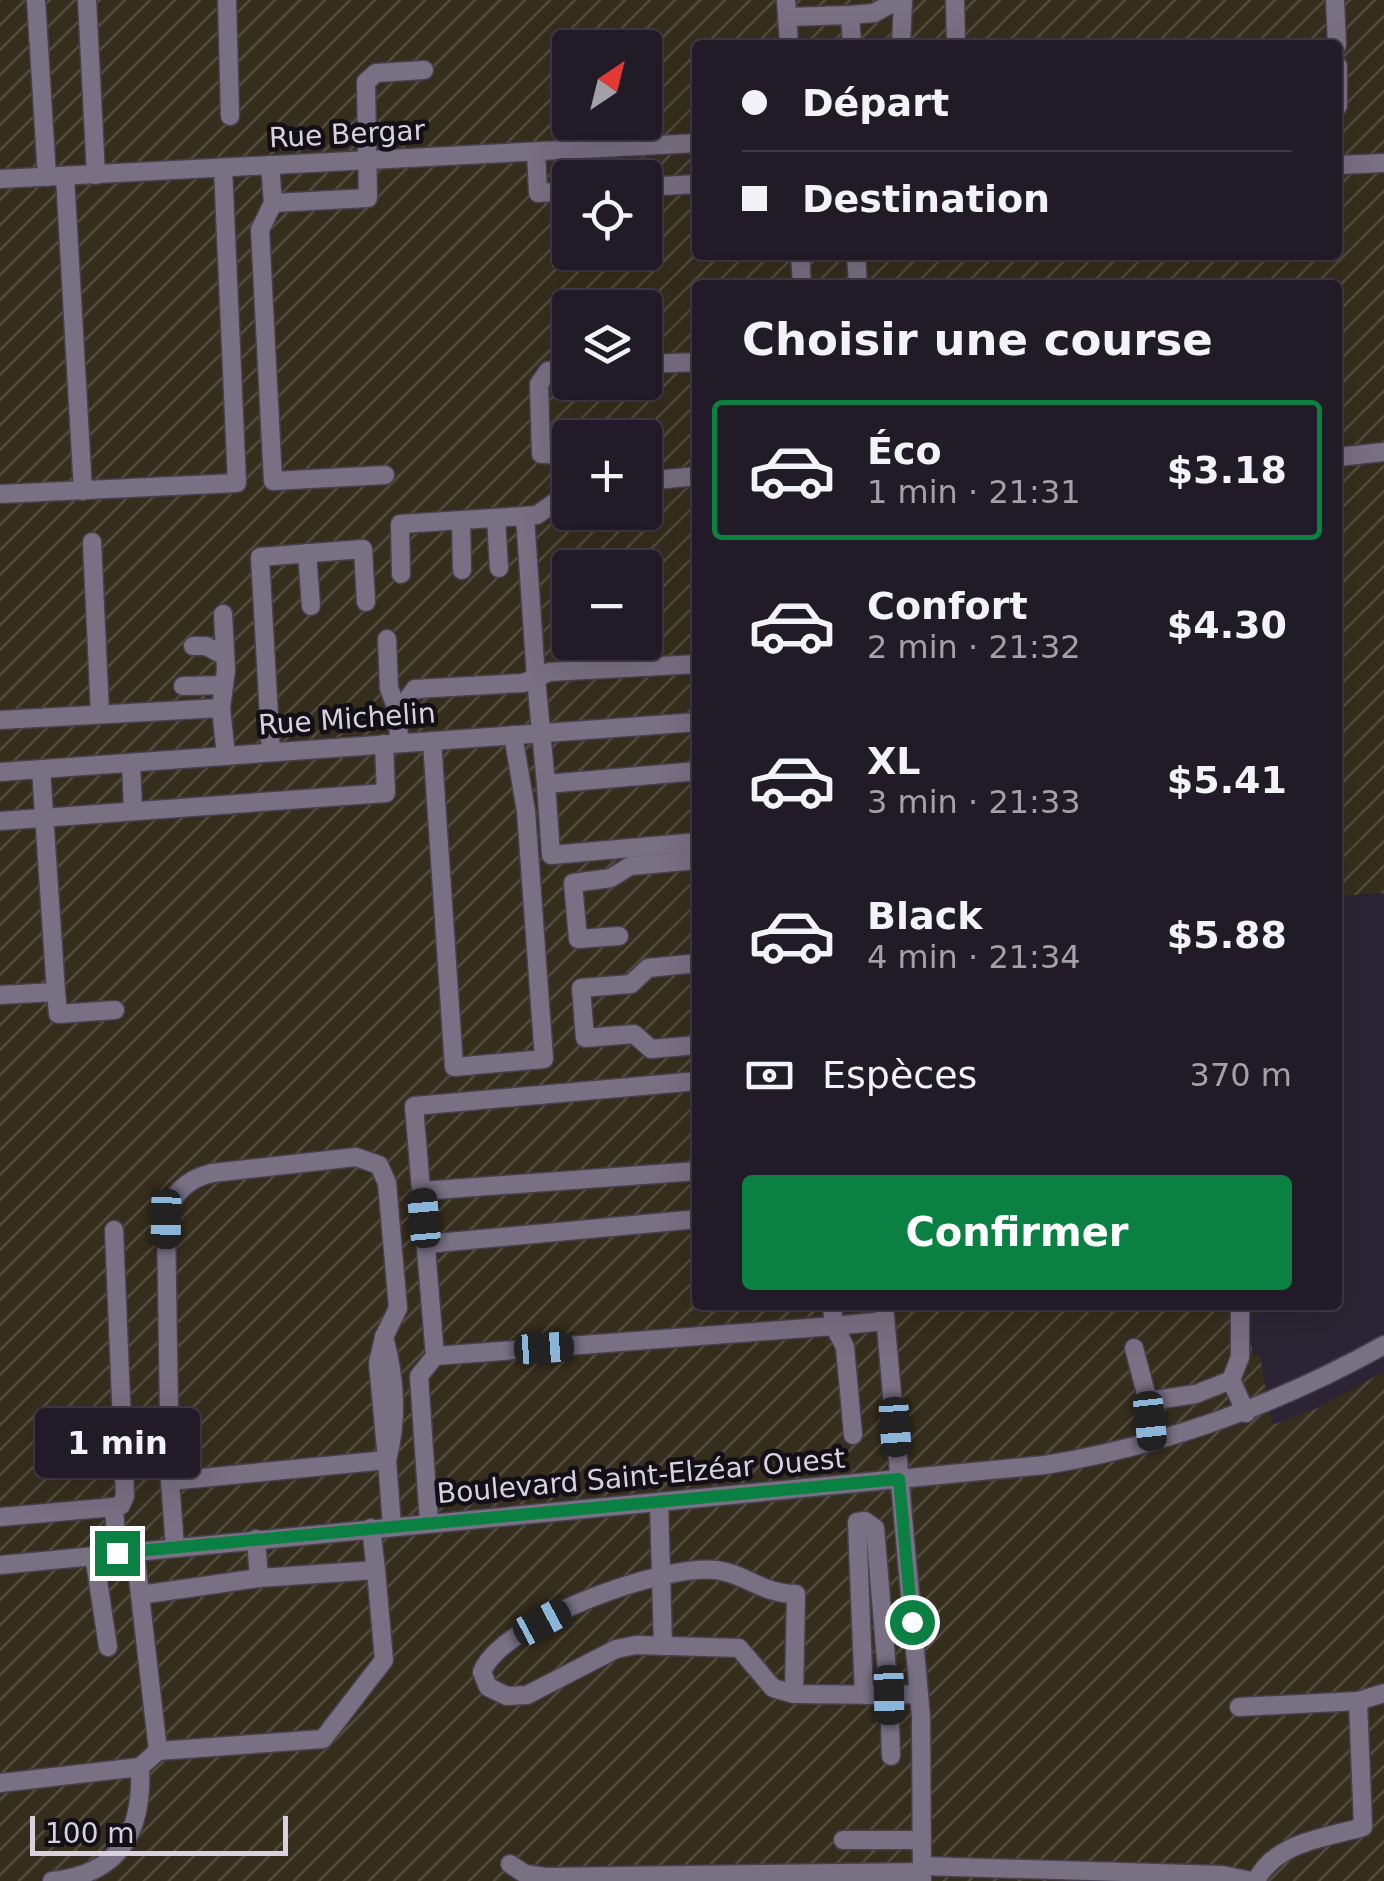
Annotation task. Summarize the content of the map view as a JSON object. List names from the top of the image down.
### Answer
{
  "streets": {
    "street": ["Rue Bergar", "Rue Michelin", "Boulevard Saint-Elzéar Ouest"]
  },
  "scale_bar": "100 m",
  "north": "top right",
  "page": {
    "map_buttons": ["+", "−"],
    "banner": ["Départ", "Destination"],
    "heading": "Choisir une course",
    "list": [
      {
        "name": "Éco",
        "note": "1 min · 21:31",
        "value": "$3.18"
      },
      {
        "name": "Confort",
        "note": "2 min · 21:32",
        "value": "$4.30"
      },
      {
        "name": "XL",
        "note": "3 min · 21:33",
        "value": "$5.41"
      },
      {
        "name": "Black",
        "note": "4 min · 21:34",
        "value": "$5.88"
      }
    ],
    "pay": ["Espèces", "370 m"],
    "buttons": "Confirmer",
    "bubble": "1 min",
    "scale": "100 m"
  }
}
